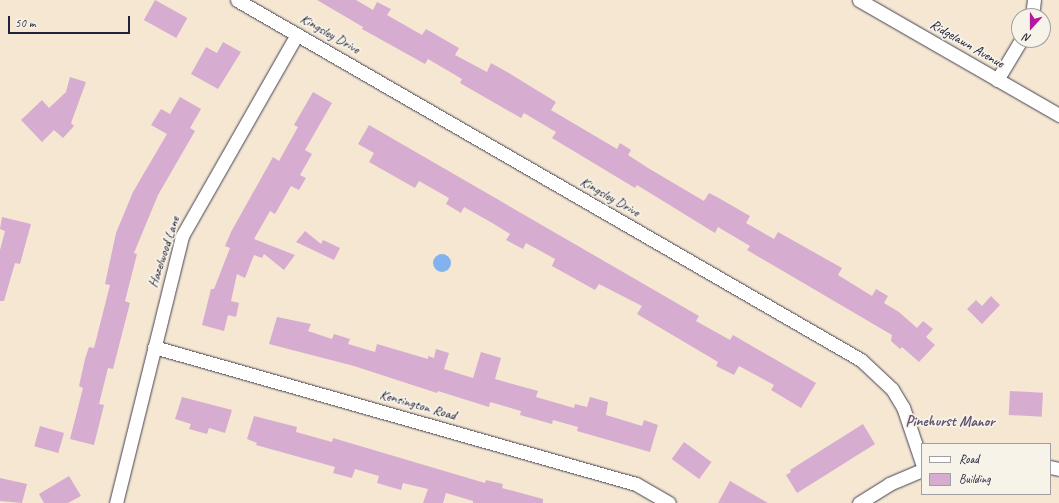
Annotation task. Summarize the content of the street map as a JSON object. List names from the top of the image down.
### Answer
{
  "streets": {
    "street": [
      "Kingsley Drive",
      "Ridgelawn Avenue",
      "Hazelwood Lane",
      "Kensington Road"
    ]
  },
  "crossings": [
    ["Kingsley Drive", "Hazelwood Lane"],
    ["Hazelwood Lane", "Kensington Road"]
  ],
  "districts": ["Pinehurst Manor"],
  "legend": ["Road", "Building"],
  "scale_bar": "50 m",
  "north": "bottom"
}
